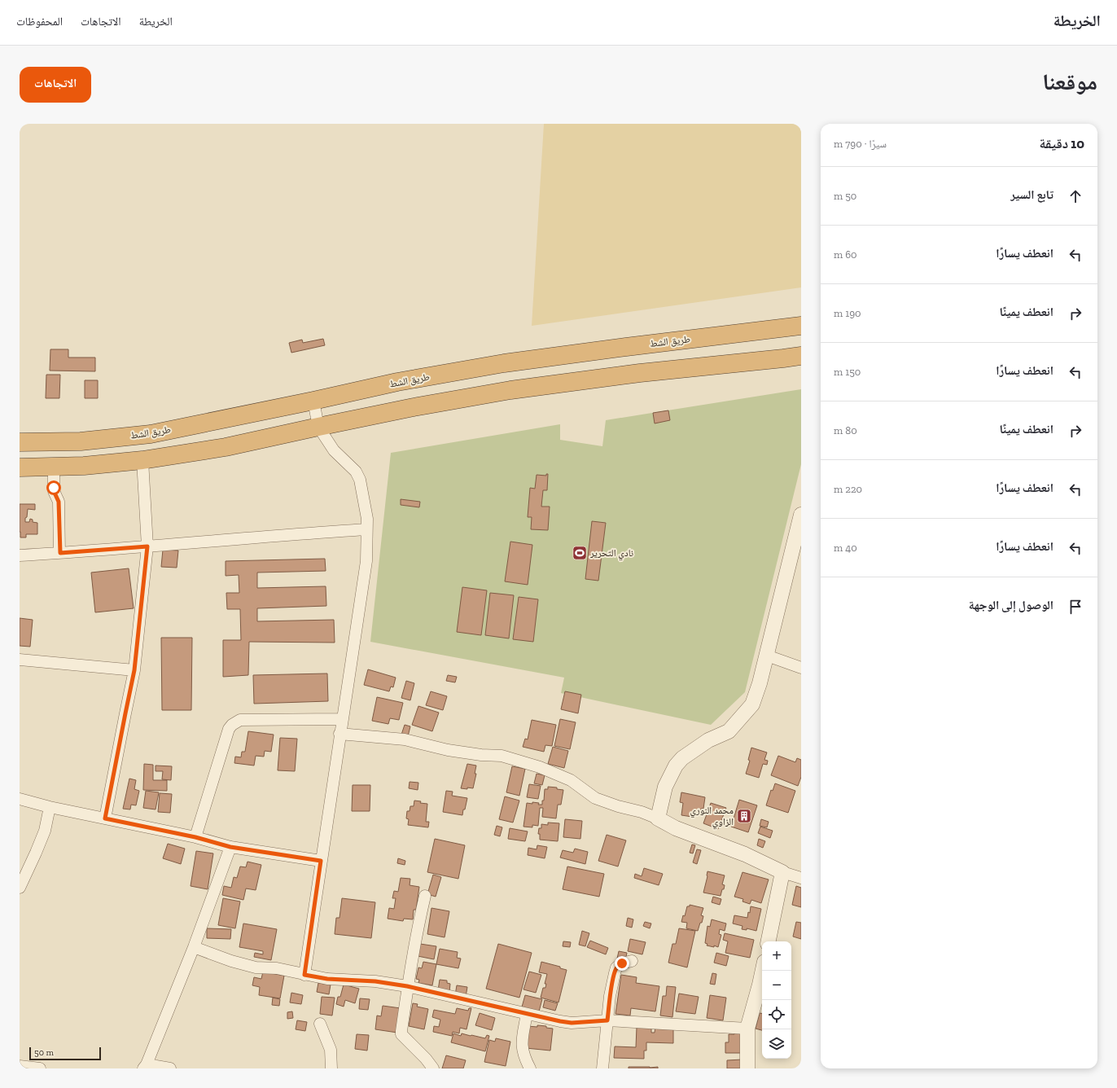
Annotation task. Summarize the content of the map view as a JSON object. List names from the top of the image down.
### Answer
{
  "streets": {
    "highway": ["طريق الشط"]
  },
  "places": {
    "sports": ["نادي التحرير"],
    "building": ["محمد النوري الزاوي"]
  },
  "scale_bar": "50 m",
  "page": {
    "header": "الخريطة",
    "nav": ["الخريطة", "الاتجاهات", "المحفوظات"],
    "title": "موقعنا",
    "buttons": "الاتجاهات",
    "heading": ["10 دقيقة", "سيرًا · 790 m"],
    "list": [
      ["تابع السير", "50 m"],
      ["انعطف يسارًا", "60 m"],
      ["انعطف يمينًا", "190 m"],
      ["انعطف يسارًا", "150 m"],
      ["انعطف يمينًا", "80 m"],
      ["انعطف يسارًا", "220 m"],
      ["انعطف يسارًا", "40 m"],
      "الوصول إلى الوجهة"
    ],
    "map_buttons": ["+", "−"],
    "scale": "50 m"
  }
}
